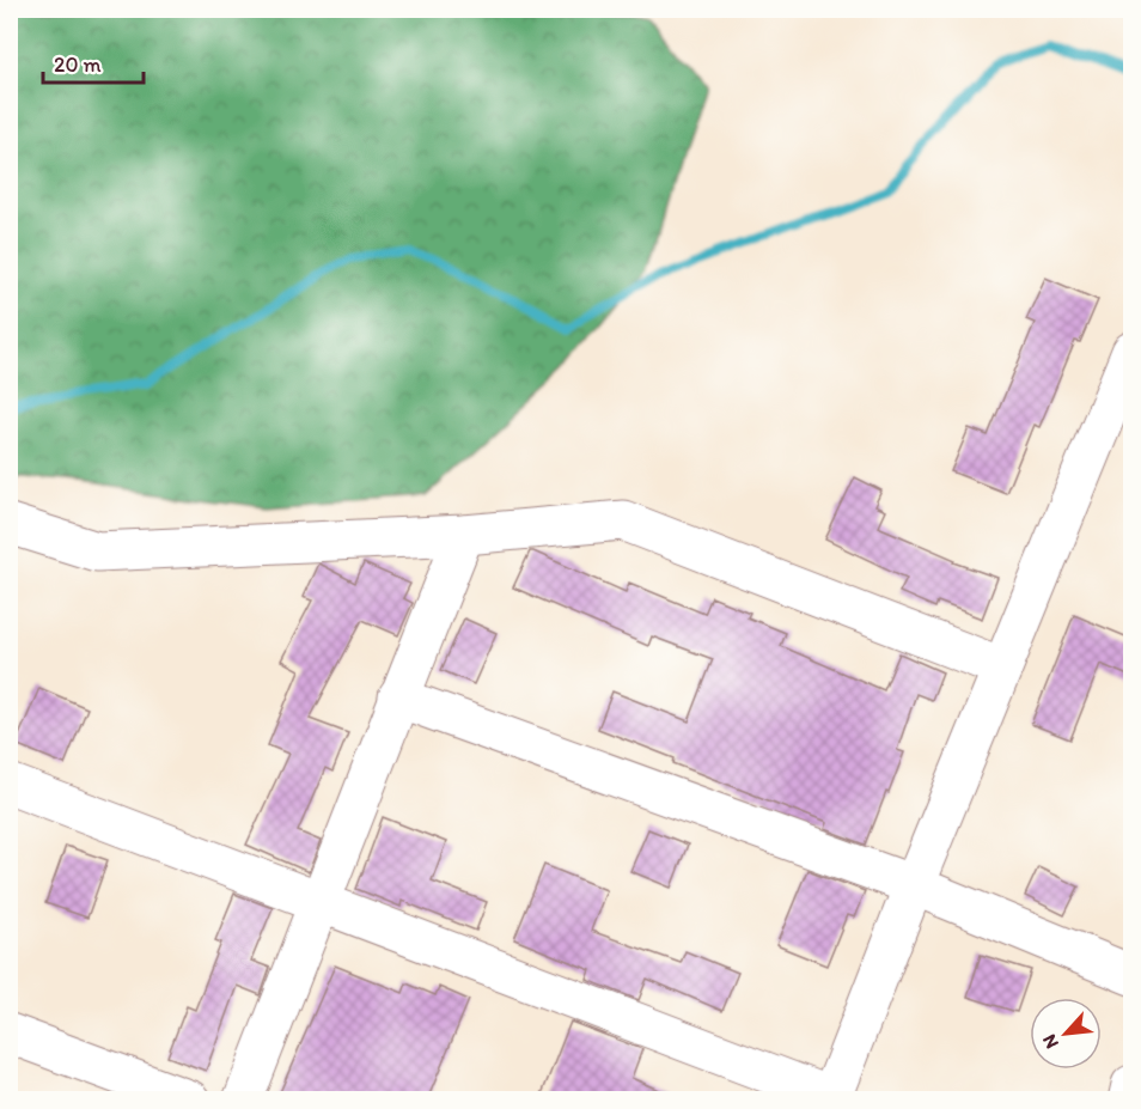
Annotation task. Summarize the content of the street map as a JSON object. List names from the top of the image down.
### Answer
{
  "scale_bar": "20 m",
  "north": "bottom left"
}
